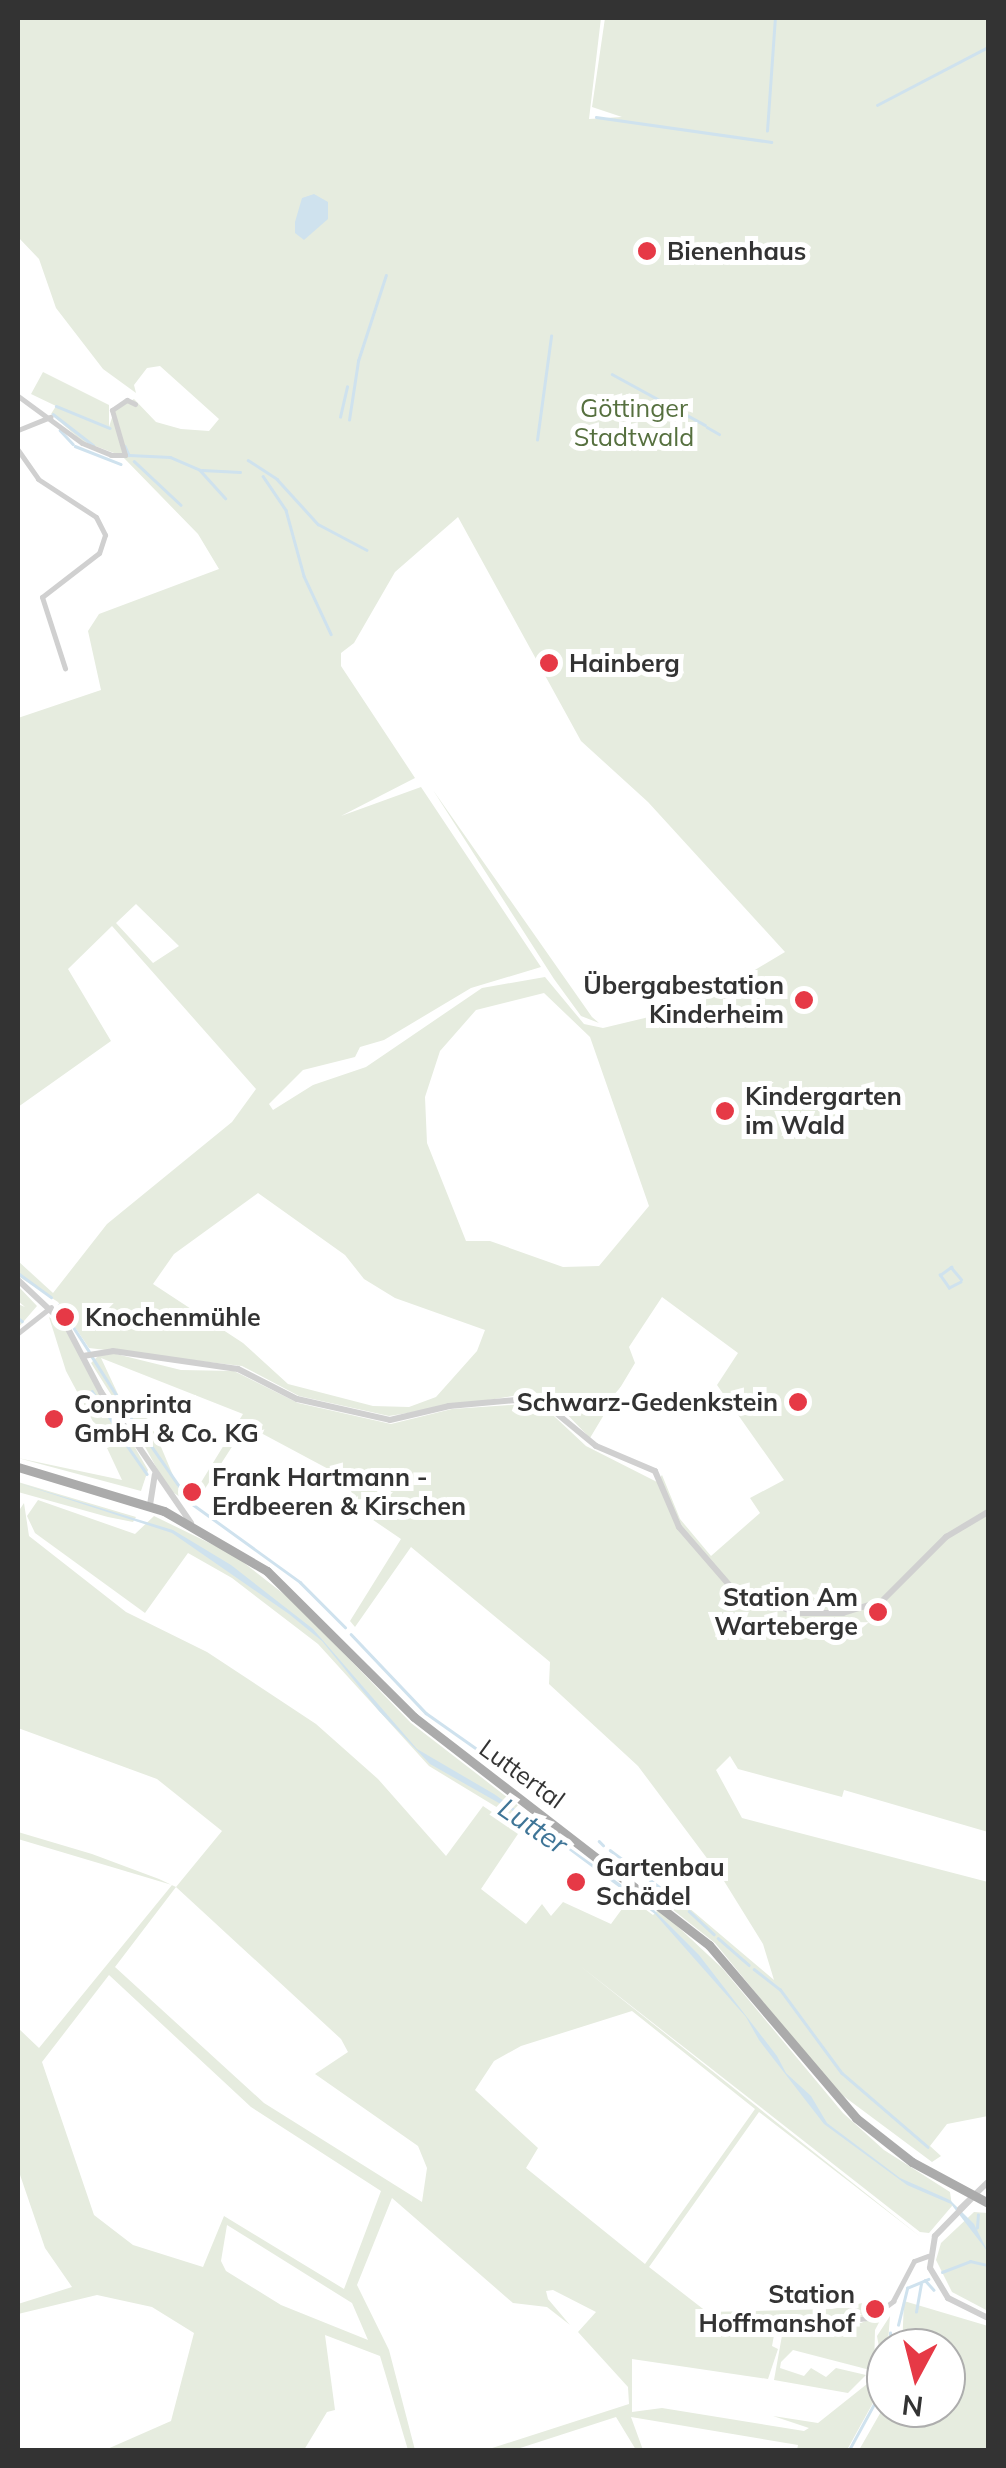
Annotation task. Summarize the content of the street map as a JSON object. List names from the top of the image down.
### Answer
{
  "streets": {
    "main road": ["Luttertal"]
  },
  "water": ["Lutter"],
  "parks": ["Göttinger Stadtwald"],
  "places": [
    "Bienenhaus",
    "Hainberg",
    "Übergabestation Kinderheim",
    "Kindergarten im Wald",
    "Knochenmühle",
    "Schwarz-Gedenkstein",
    "Conprinta GmbH & Co. KG",
    "Frank Hartmann - Erdbeeren & Kirschen",
    "Station Am Warteberge",
    "Gartenbau Schädel",
    "Station Hoffmanshof"
  ],
  "north": "bottom"
}
